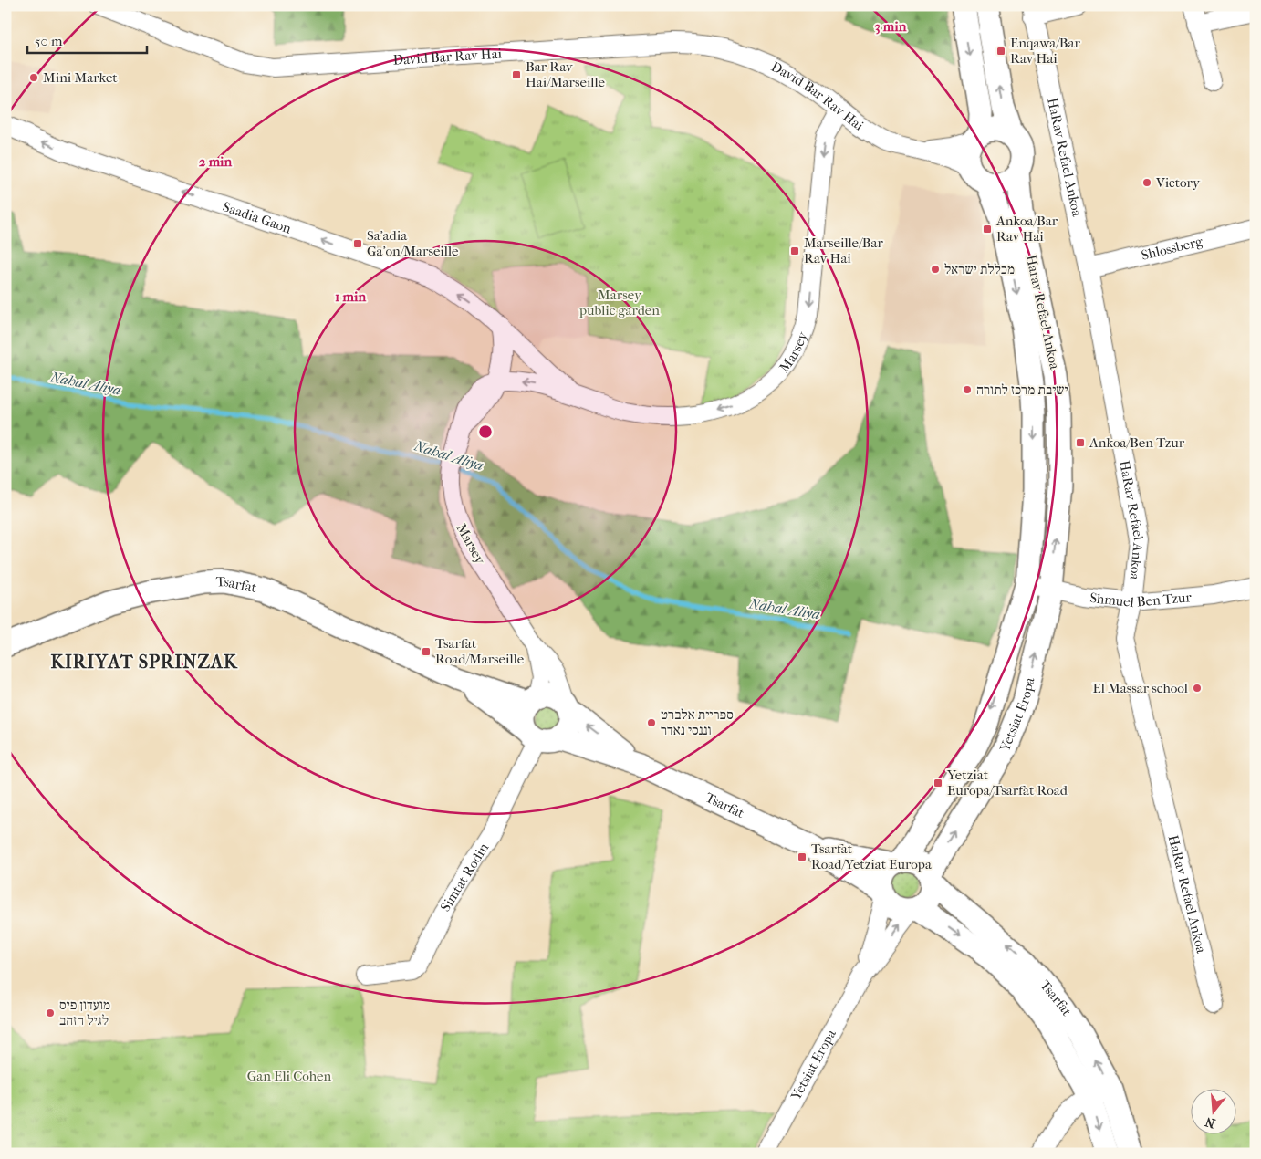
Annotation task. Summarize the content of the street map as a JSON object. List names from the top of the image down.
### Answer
{
  "streets": {
    "street": [
      "David Bar Rav Hai",
      "HaRav Refael Ankoa",
      "Saadia Gaon",
      "Shlossberg",
      "Harav Refael Ankoa",
      "Marsey",
      "Tsarfat",
      "Shmuel Ben Tzur",
      "Yetsiat Eropa",
      "Simtat Rodin"
    ]
  },
  "crossings": [
    ["David Bar Rav Hai", "Harav Refael Ankoa"],
    ["David Bar Rav Hai", "Marsey"],
    ["HaRav Refael Ankoa", "Shlossberg"],
    ["HaRav Refael Ankoa", "Shmuel Ben Tzur"],
    ["Saadia Gaon", "Marsey"],
    ["Harav Refael Ankoa", "Shmuel Ben Tzur"],
    ["Harav Refael Ankoa", "Yetsiat Eropa"],
    ["Marsey", "Tsarfat"],
    ["Marsey", "Simtat Rodin"],
    ["Tsarfat", "Yetsiat Eropa"],
    ["Tsarfat", "Simtat Rodin"],
    ["Shmuel Ben Tzur", "Yetsiat Eropa"]
  ],
  "one_way": ["Saadia Gaon"],
  "districts": ["KIRIYAT SPRINZAK"],
  "water": ["Nahal Aliya"],
  "parks": ["Marsey public garden", "Gan Eli Cohen"],
  "places": {
    "transit": [
      "Enqawa/Bar Rav Hai",
      "Bar Rav Hai/Marseille",
      "Ankoa/Bar Rav Hai",
      "Sa'adia Ga'on/Marseille",
      "Marseille/Bar Rav Hai",
      "Ankoa/Ben Tzur",
      "Tsarfat Road/Marseille",
      "Yetziat Europa/Tsarfat Road",
      "Tsarfat Road/Yetziat Europa"
    ],
    "other": [
      "Mini Market",
      "Victory",
      "מכללת ישראל",
      "ישיבת מרכז לתורה",
      "El Massar school",
      "ספריית אלברט וננסי נאדר",
      "מועדון פיס לגיל הזהב"
    ]
  },
  "scale_bar": "50 m",
  "north": "bottom",
  "rings": ["3 min", "2 min", "1 min"]
}
